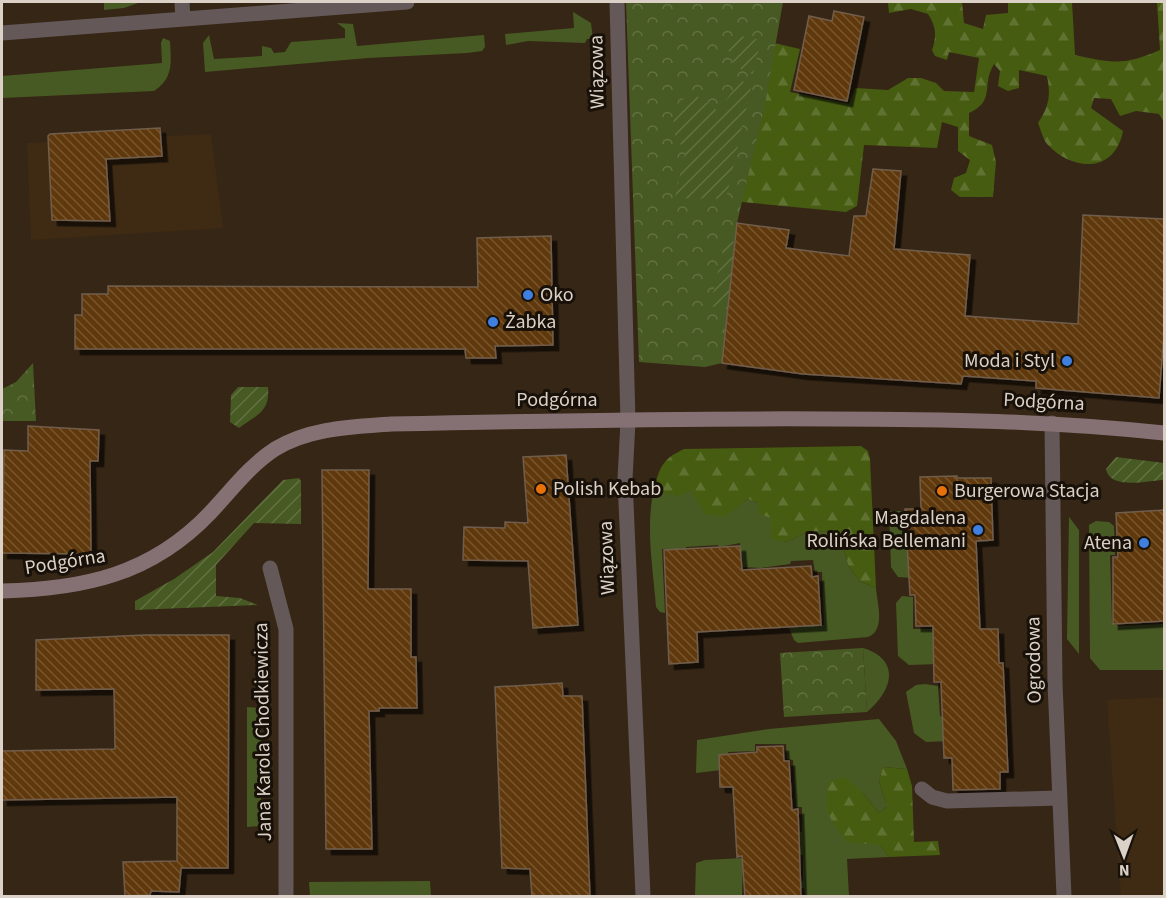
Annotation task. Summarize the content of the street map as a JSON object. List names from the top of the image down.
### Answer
{
  "streets": {
    "street": [
      "Wiązowa",
      "Podgórna",
      "Ogrodowa",
      "Jana Karola Chodkiewicza"
    ]
  },
  "crossings": [
    ["Wiązowa", "Podgórna"],
    ["Podgórna", "Ogrodowa"]
  ],
  "places": [
    "Oko",
    "Żabka",
    "Moda i Styl",
    "Polish Kebab",
    "Burgerowa Stacja",
    "Magdalena Rolińska Bellemani",
    "Atena"
  ],
  "north": "bottom"
}
